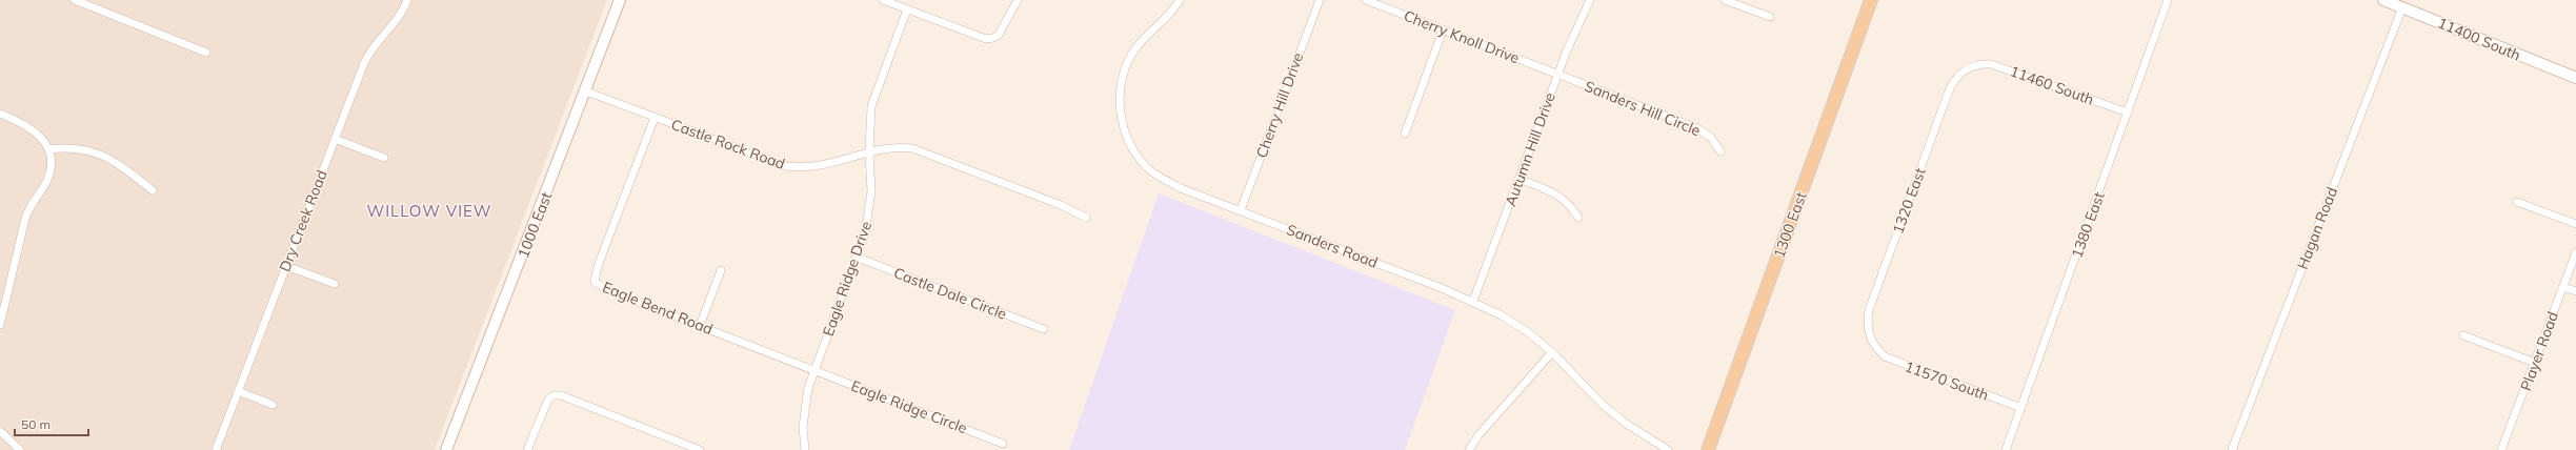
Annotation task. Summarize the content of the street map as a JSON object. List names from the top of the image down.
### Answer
{
  "streets": {
    "main road": ["1300 East"],
    "street": [
      "Cherry Knoll Drive",
      "11400 South",
      "11460 South",
      "Cherry Hill Drive",
      "Sanders Hill Circle",
      "Castle Rock Road",
      "Autumn Hill Drive",
      "1320 East",
      "Dry Creek Road",
      "1000 East",
      "1380 East",
      "Hagan Road",
      "Sanders Road",
      "Eagle Ridge Drive",
      "Castle Dale Circle",
      "Eagle Bend Road",
      "Player Road",
      "11570 South",
      "Eagle Ridge Circle"
    ]
  },
  "crossings": [
    ["Cherry Knoll Drive", "Sanders Hill Circle"],
    ["Cherry Knoll Drive", "Autumn Hill Drive"],
    ["11400 South", "Hagan Road"],
    ["11460 South", "1320 East"],
    ["11460 South", "1380 East"],
    ["Cherry Hill Drive", "Sanders Road"],
    ["Sanders Hill Circle", "Autumn Hill Drive"],
    ["Castle Rock Road", "1000 East"],
    ["Castle Rock Road", "Eagle Ridge Drive"],
    ["Castle Rock Road", "Eagle Bend Road"],
    ["Autumn Hill Drive", "Sanders Road"],
    ["1320 East", "11570 South"],
    ["1380 East", "11570 South"],
    ["Eagle Ridge Drive", "Castle Dale Circle"],
    ["Eagle Ridge Drive", "Eagle Bend Road"],
    ["Eagle Ridge Drive", "Eagle Ridge Circle"],
    ["Eagle Bend Road", "Eagle Ridge Circle"]
  ],
  "districts": ["WILLOW VIEW"],
  "scale_bar": "50 m"
}
